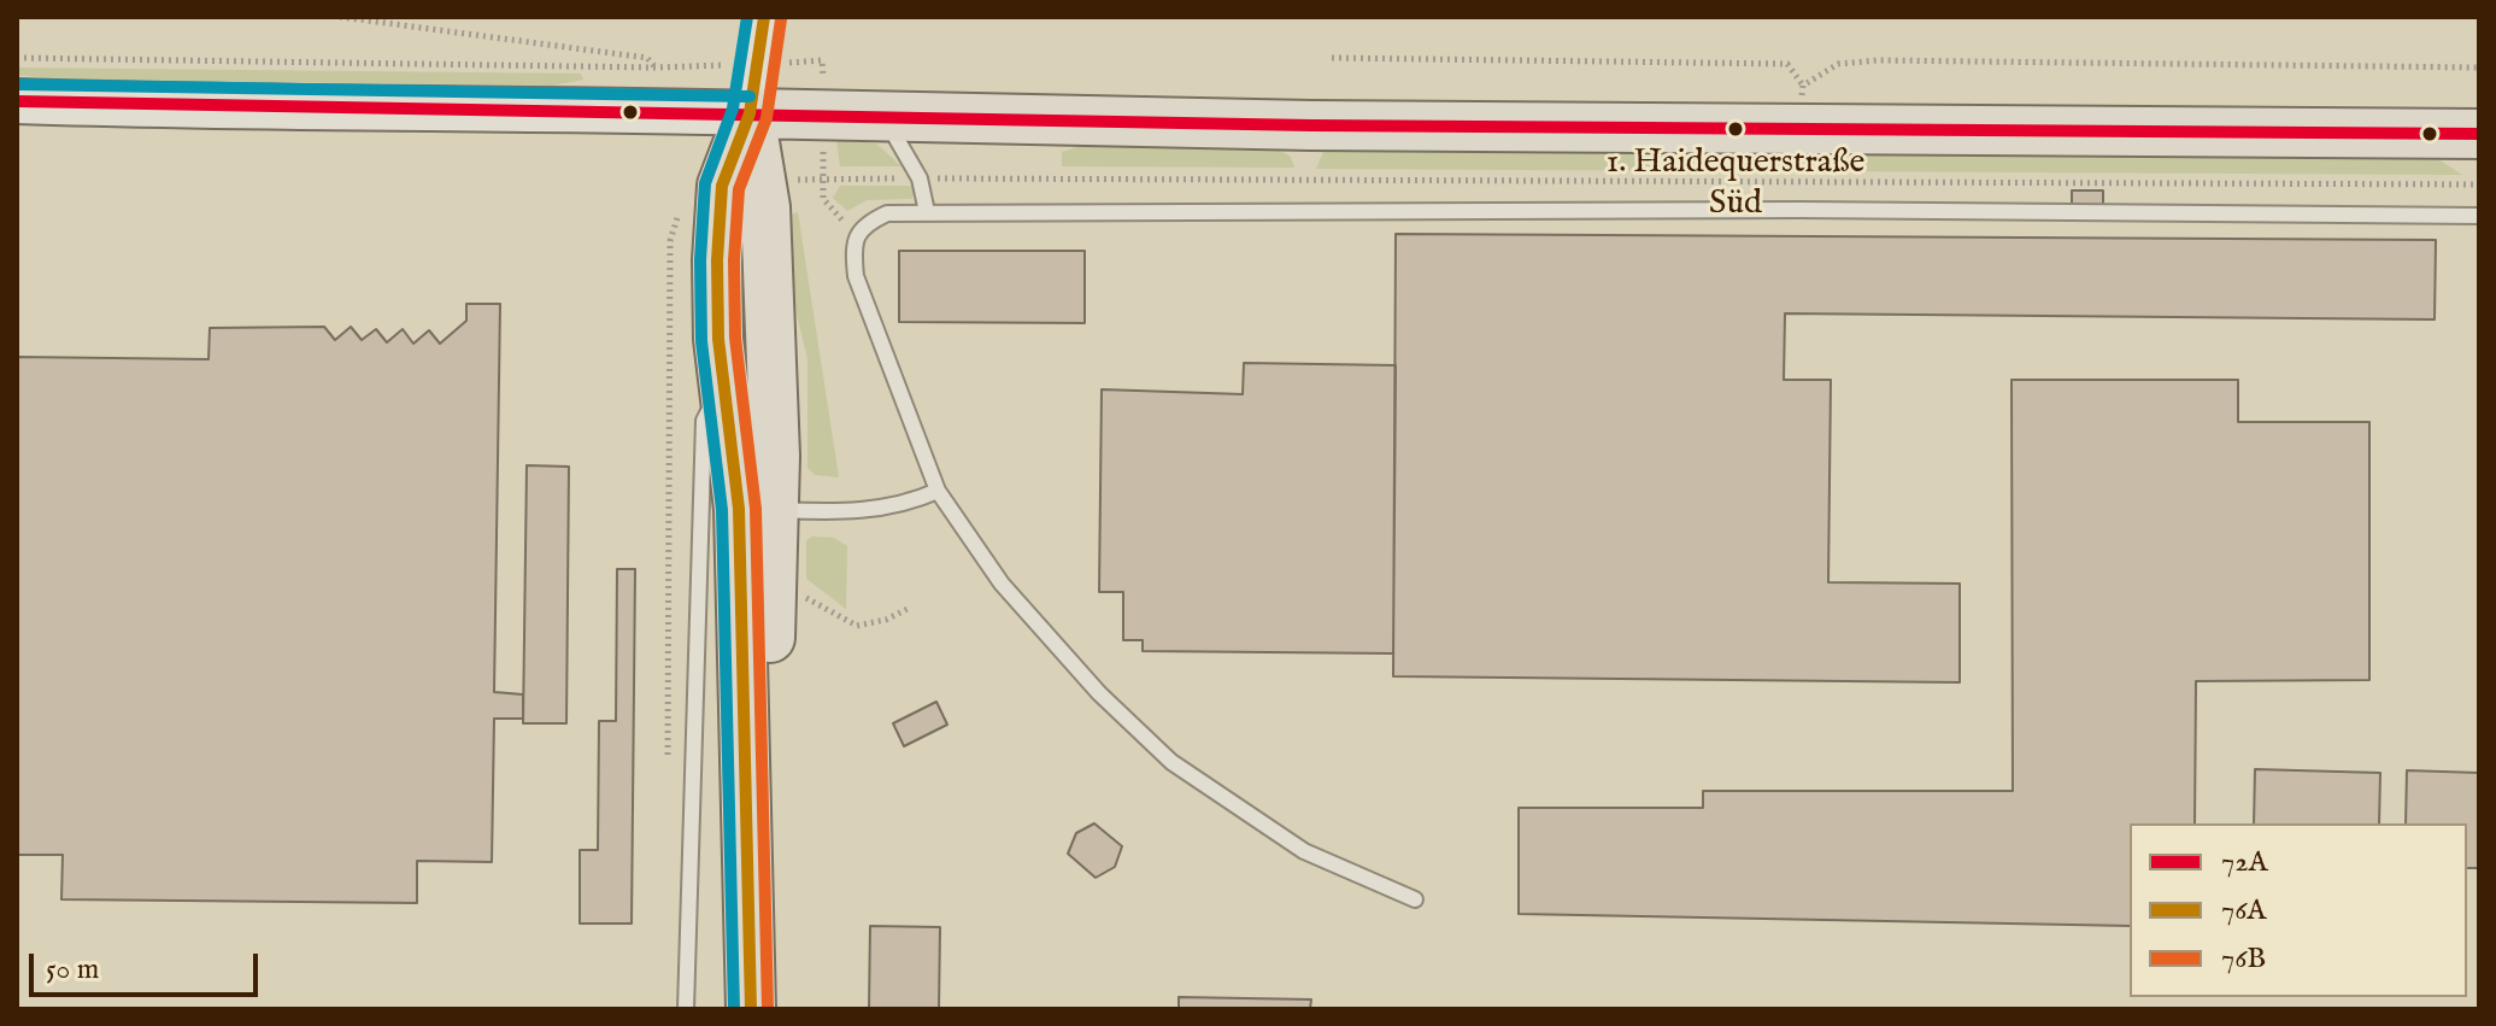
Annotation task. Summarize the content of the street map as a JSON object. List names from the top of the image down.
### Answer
{
  "places": ["1. Haidequerstraße Süd"],
  "lines": ["transit line 76A", "transit line 76B", "transit line 72A"],
  "legend": ["72A", "76A", "76B"],
  "scale_bar": "50 m"
}
